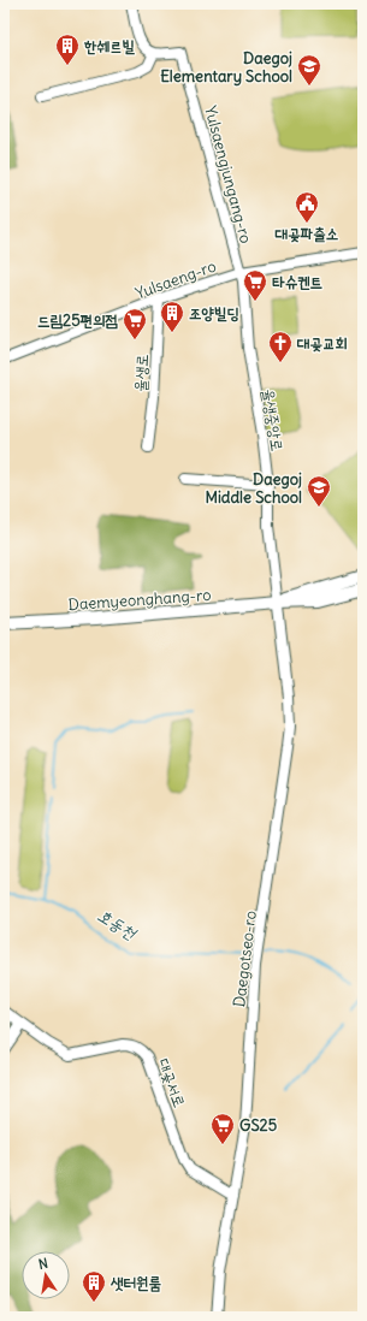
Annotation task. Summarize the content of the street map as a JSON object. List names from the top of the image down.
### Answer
{
  "streets": {
    "main road": ["Daemyeonghang-ro"],
    "street": [
      "Yulsaengjungang-ro",
      "Yulsaeng-ro",
      "율생로",
      "율생중앙로",
      "Daegotseo-ro",
      "대곶서로"
    ]
  },
  "crossings": [
    ["Yulsaengjungang-ro", "Yulsaeng-ro"],
    ["Yulsaengjungang-ro", "율생중앙로"],
    ["Yulsaeng-ro", "율생로"],
    ["Yulsaeng-ro", "율생중앙로"],
    ["율생중앙로", "Daemyeonghang-ro"],
    ["율생중앙로", "Daegotseo-ro"],
    ["Daemyeonghang-ro", "Daegotseo-ro"],
    ["Daegotseo-ro", "대곶서로"]
  ],
  "water": ["호동천"],
  "places": {
    "building": ["한쉐르빌", "조양빌딩", "샛터원룸"],
    "school or university": ["Daegoj Elementary School", "Daegoj Middle School"],
    "public building": ["대곶파출소"],
    "supermarket": ["타슈켄트", "드림25편의점", "GS25"],
    "church": ["대곶교회"]
  },
  "north": "top"
}
